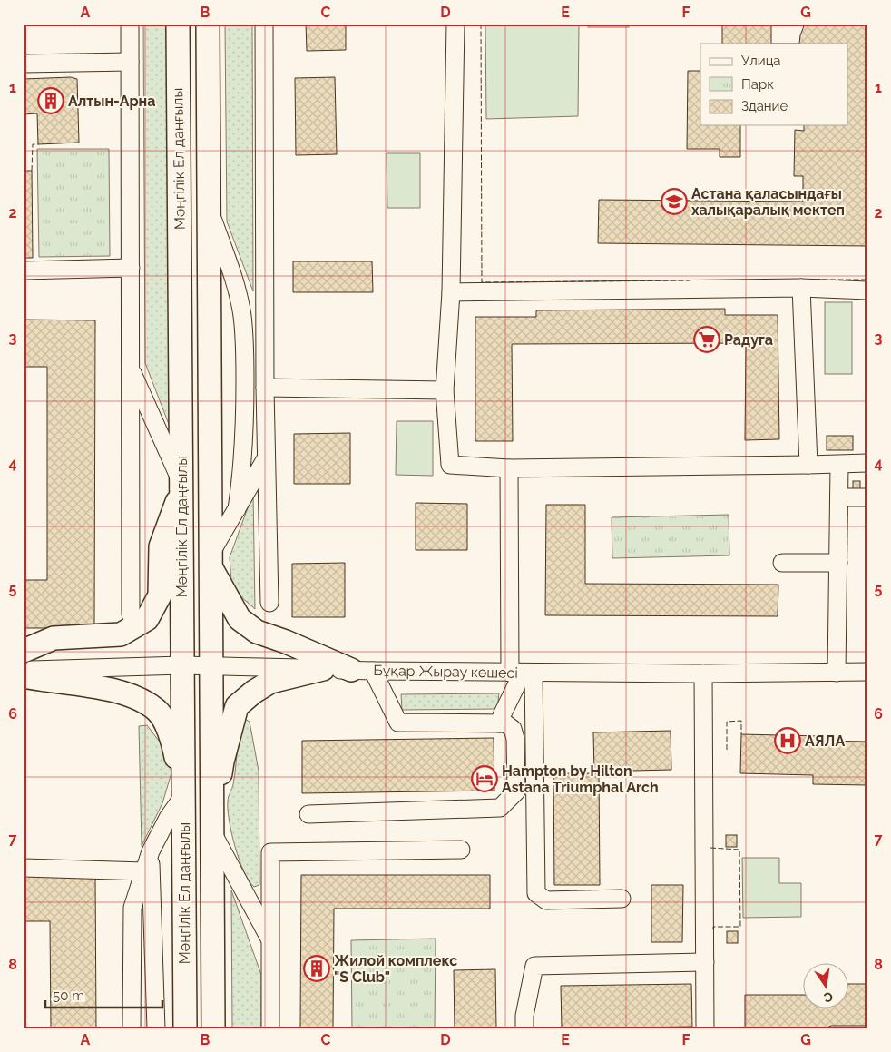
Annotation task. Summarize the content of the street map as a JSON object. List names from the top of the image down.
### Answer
{
  "streets": {
    "main road": ["Мәңгілік Ел даңғылы"],
    "street": ["Бұқар Жырау көшесі"]
  },
  "crossings": [
    ["Мәңгілік Ел даңғылы", "Бұқар Жырау көшесі"]
  ],
  "places": {
    "building": ["Алтын-Арна", "Жилой комплекс \"S Club\""],
    "school or university": ["Астана қаласындағы халықаралық мектеп"],
    "supermarket": ["Радуга"],
    "hospital": ["АЯЛА"],
    "hotel": ["Hampton by Hilton Astana Triumphal Arch"]
  },
  "legend": ["Улица", "Парк", "Здание"],
  "scale_bar": "50 m",
  "north": "bottom",
  "grid": {
    "columns": [
      "A",
      "B",
      "C",
      "D",
      "E",
      "F",
      "G"
    ],
    "rows": [
      "1",
      "2",
      "3",
      "4",
      "5",
      "6",
      "7",
      "8"
    ]
  }
}
